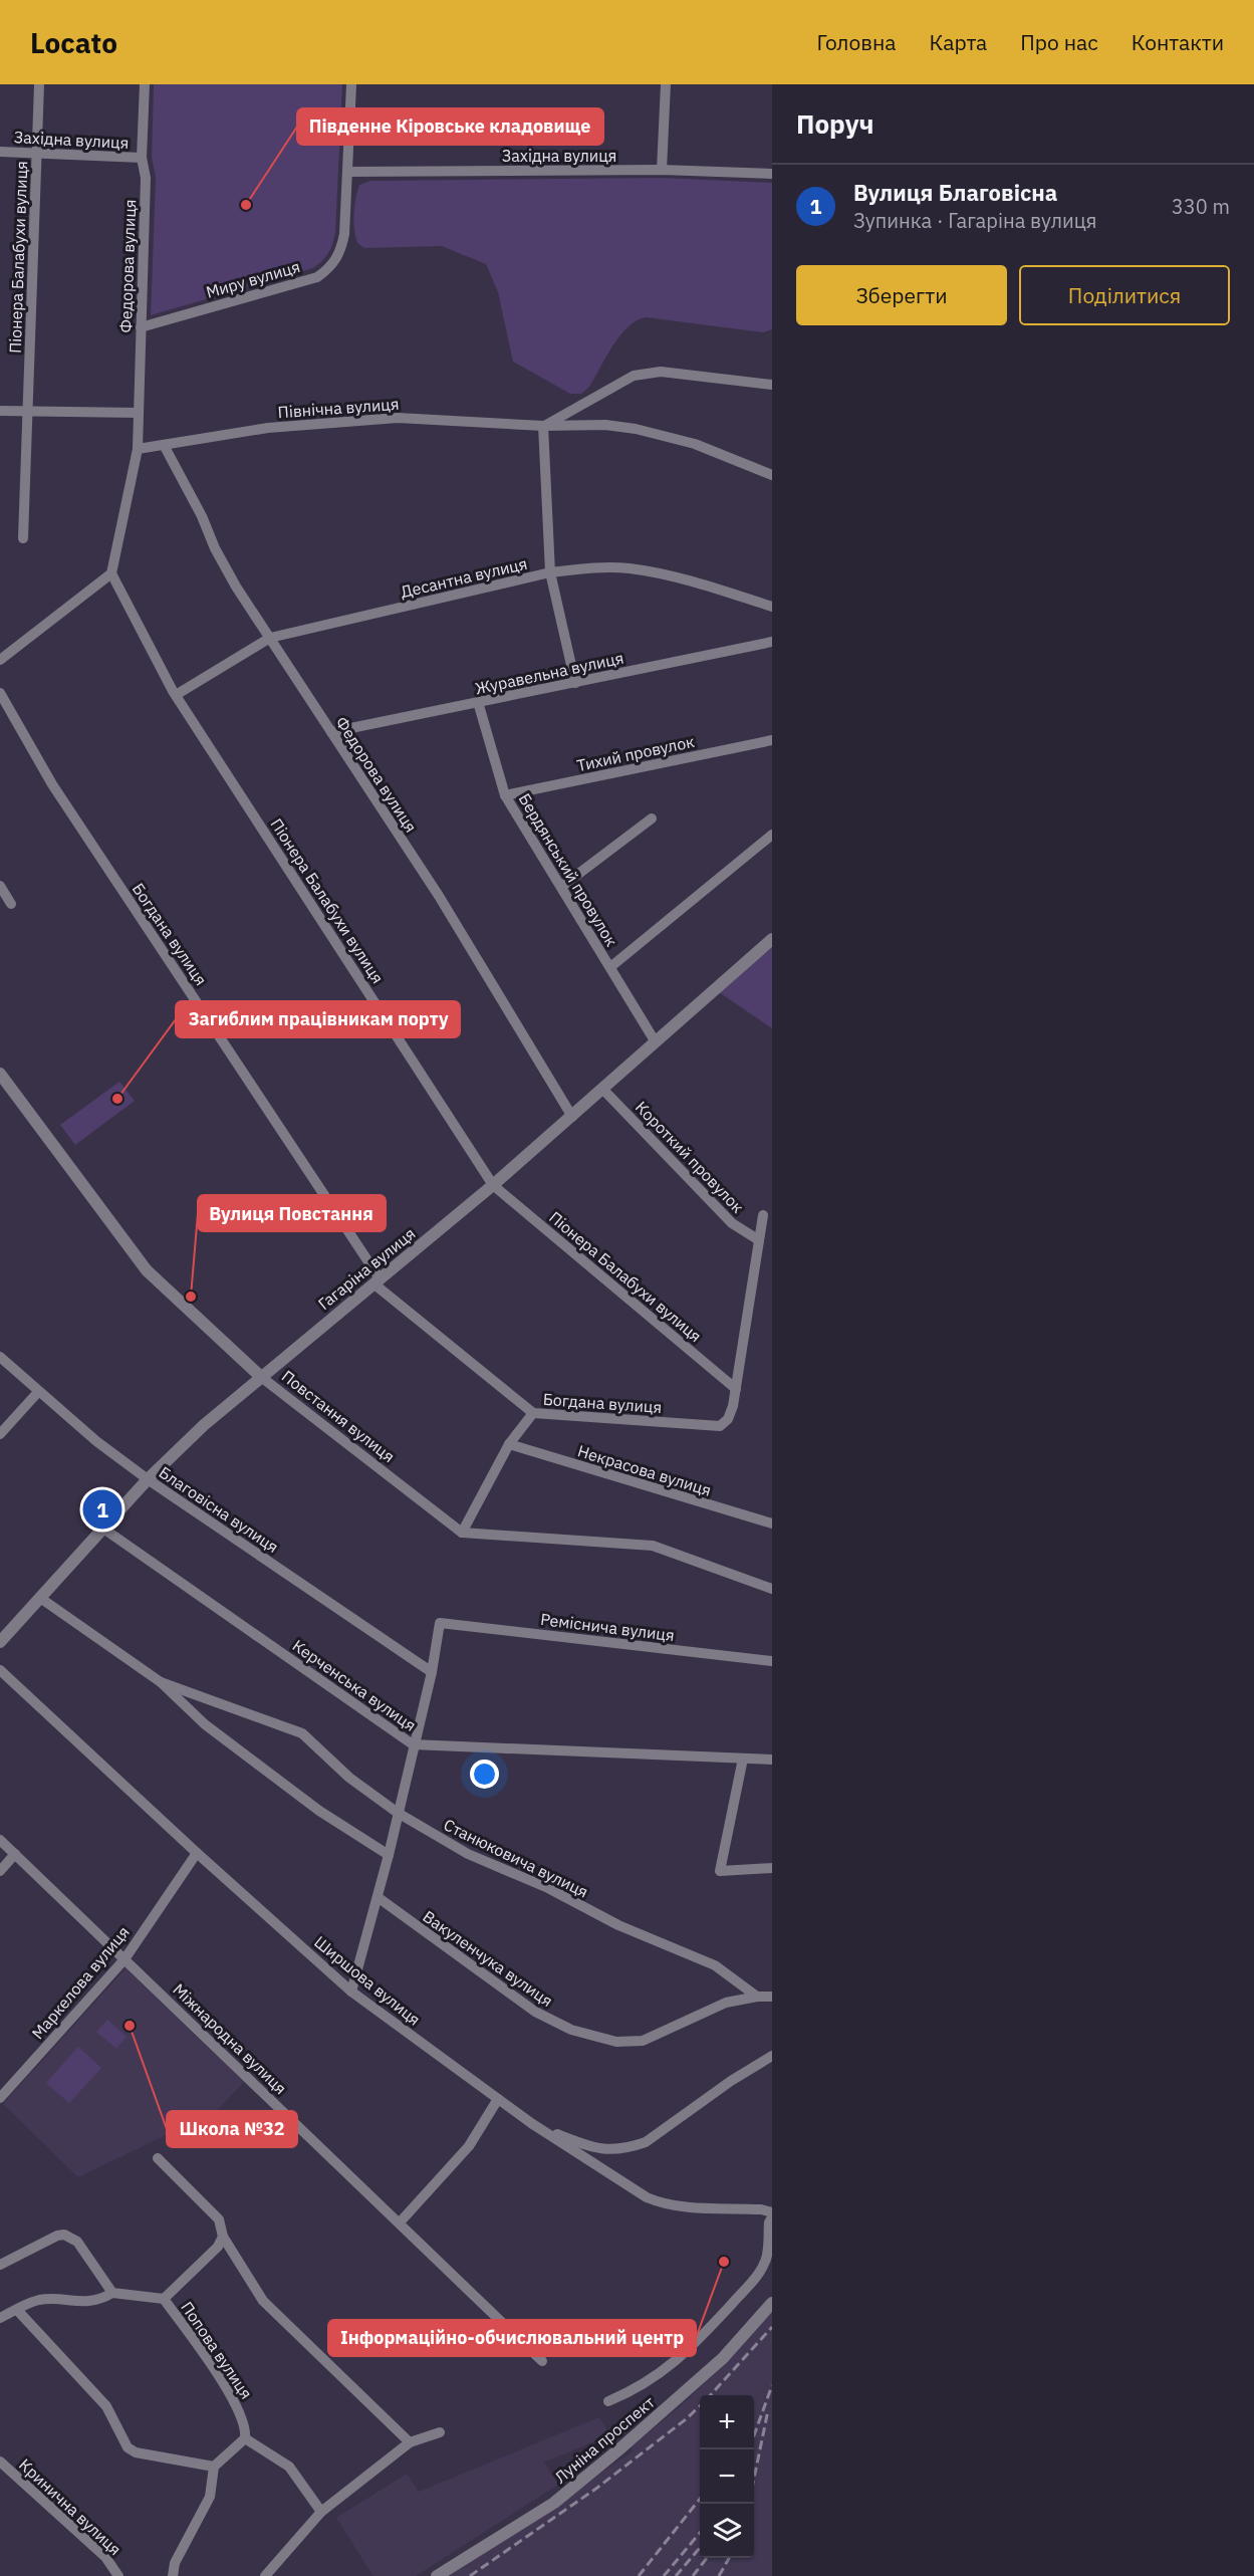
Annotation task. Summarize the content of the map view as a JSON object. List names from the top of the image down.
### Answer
{
  "streets": {
    "street": [
      "Західна вулиця",
      "Піонера Балабухи вулиця",
      "Федорова вулиця",
      "Миру вулиця",
      "Північна вулиця",
      "Десантна вулиця",
      "Журавельна вулиця",
      "Тихий провулок",
      "Бердянський провулок",
      "Богдана вулиця",
      "Короткий провулок",
      "Гагаріна вулиця",
      "Повстання вулиця",
      "Некрасова вулиця",
      "Благовісна вулиця",
      "Реміснича вулиця",
      "Керченська вулиця",
      "Станюковича вулиця",
      "Вакуленчука вулиця",
      "Ширшова вулиця",
      "Маркелова вулиця",
      "Міжнародна вулиця",
      "Попова вулиця",
      "Луніна проспект",
      "Кринична вулиця"
    ]
  },
  "crossings": [
    ["Західна вулиця", "Піонера Балабухи вулиця"],
    ["Західна вулиця", "Федорова вулиця"],
    ["Західна вулиця", "Миру вулиця"],
    ["Піонера Балабухи вулиця", "Федорова вулиця"],
    ["Піонера Балабухи вулиця", "Десантна вулиця"],
    ["Піонера Балабухи вулиця", "Богдана вулиця"],
    ["Піонера Балабухи вулиця", "Гагаріна вулиця"],
    ["Федорова вулиця", "Миру вулиця"],
    ["Федорова вулиця", "Північна вулиця"],
    ["Федорова вулиця", "Десантна вулиця"],
    ["Федорова вулиця", "Журавельна вулиця"],
    ["Федорова вулиця", "Гагаріна вулиця"],
    ["Журавельна вулиця", "Бердянський провулок"],
    ["Тихий провулок", "Бердянський провулок"],
    ["Бердянський провулок", "Гагаріна вулиця"],
    ["Богдана вулиця", "Гагаріна вулиця"],
    ["Короткий провулок", "Гагаріна вулиця"],
    ["Гагаріна вулиця", "Повстання вулиця"],
    ["Гагаріна вулиця", "Благовісна вулиця"],
    ["Гагаріна вулиця", "Керченська вулиця"],
    ["Гагаріна вулиця", "Станюковича вулиця"],
    ["Благовісна вулиця", "Реміснича вулиця"],
    ["Станюковича вулиця", "Вакуленчука вулиця"],
    ["Ширшова вулиця", "Маркелова вулиця"],
    ["Маркелова вулиця", "Міжнародна вулиця"]
  ],
  "places": [
    "Південне Кіровське кладовище",
    "Загиблим працівникам порту",
    "Вулиця Повстання",
    "Школа №32",
    "Інформаційно-обчислювальний центр"
  ],
  "page": {
    "header": "Locato",
    "nav": [
      "Головна",
      "Карта",
      "Про нас",
      "Контакти"
    ],
    "heading": "Поруч",
    "list": [
      {
        "mark": "1",
        "name": "Вулиця Благовісна",
        "note": "Зупинка · Гагаріна вулиця",
        "value": "330 m"
      }
    ],
    "buttons": ["Зберегти", "Поділитися"],
    "pins": "1",
    "map_buttons": ["+", "−"]
  }
}
